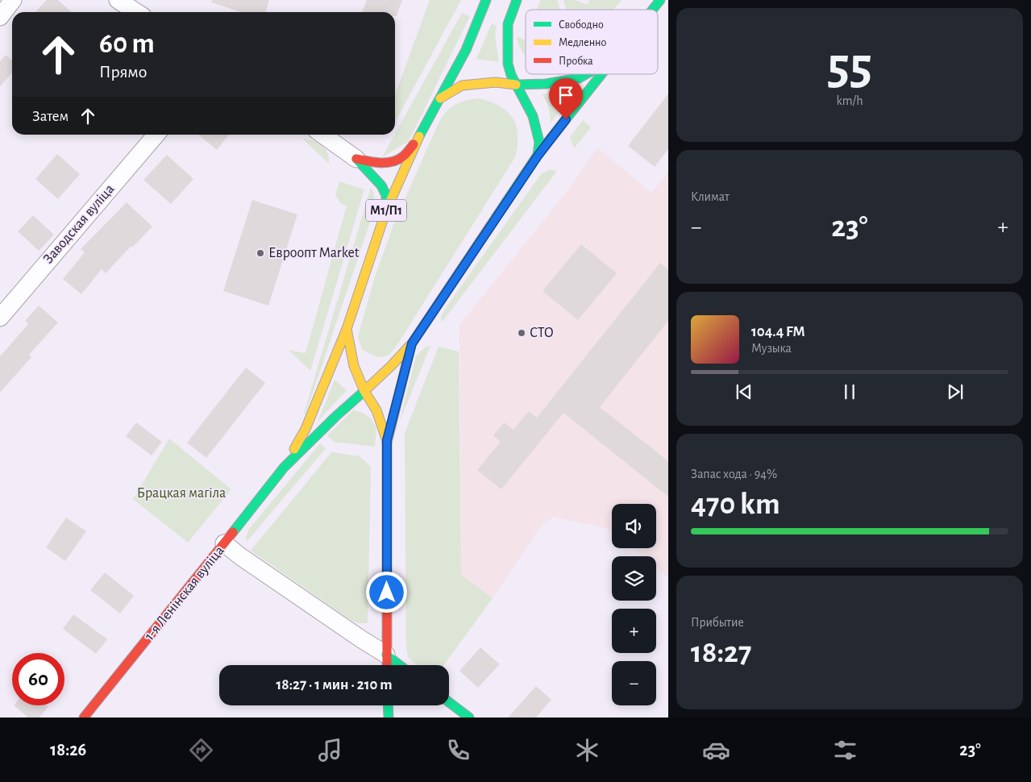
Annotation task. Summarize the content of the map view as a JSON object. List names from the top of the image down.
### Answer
{
  "streets": {
    "main road": ["М1/П1", "1-я Ленінская вуліца"],
    "street": ["Заводская вуліца"]
  },
  "parks": ["Брацкая магіла"],
  "places": ["Евроопт Market", "СТО"],
  "legend": ["Свободно", "Медленно", "Пробка"],
  "page": {
    "tile": [
      ["55", "km/h"],
      "Климат",
      ["Запас хода · 94%", "470 km"],
      ["Прибытие", "18:27"]
    ],
    "turn": ["60 m", "Прямо"],
    "then": "Затем",
    "heat": ["−", "23°", "+"],
    "song": ["104.4 FM", "Музыка"],
    "map_buttons": ["+", "−"],
    "limit": "60",
    "trip": "18:27 · 1 мин · 210 m",
    "tabs": ["18:26", "23°"]
  }
}
